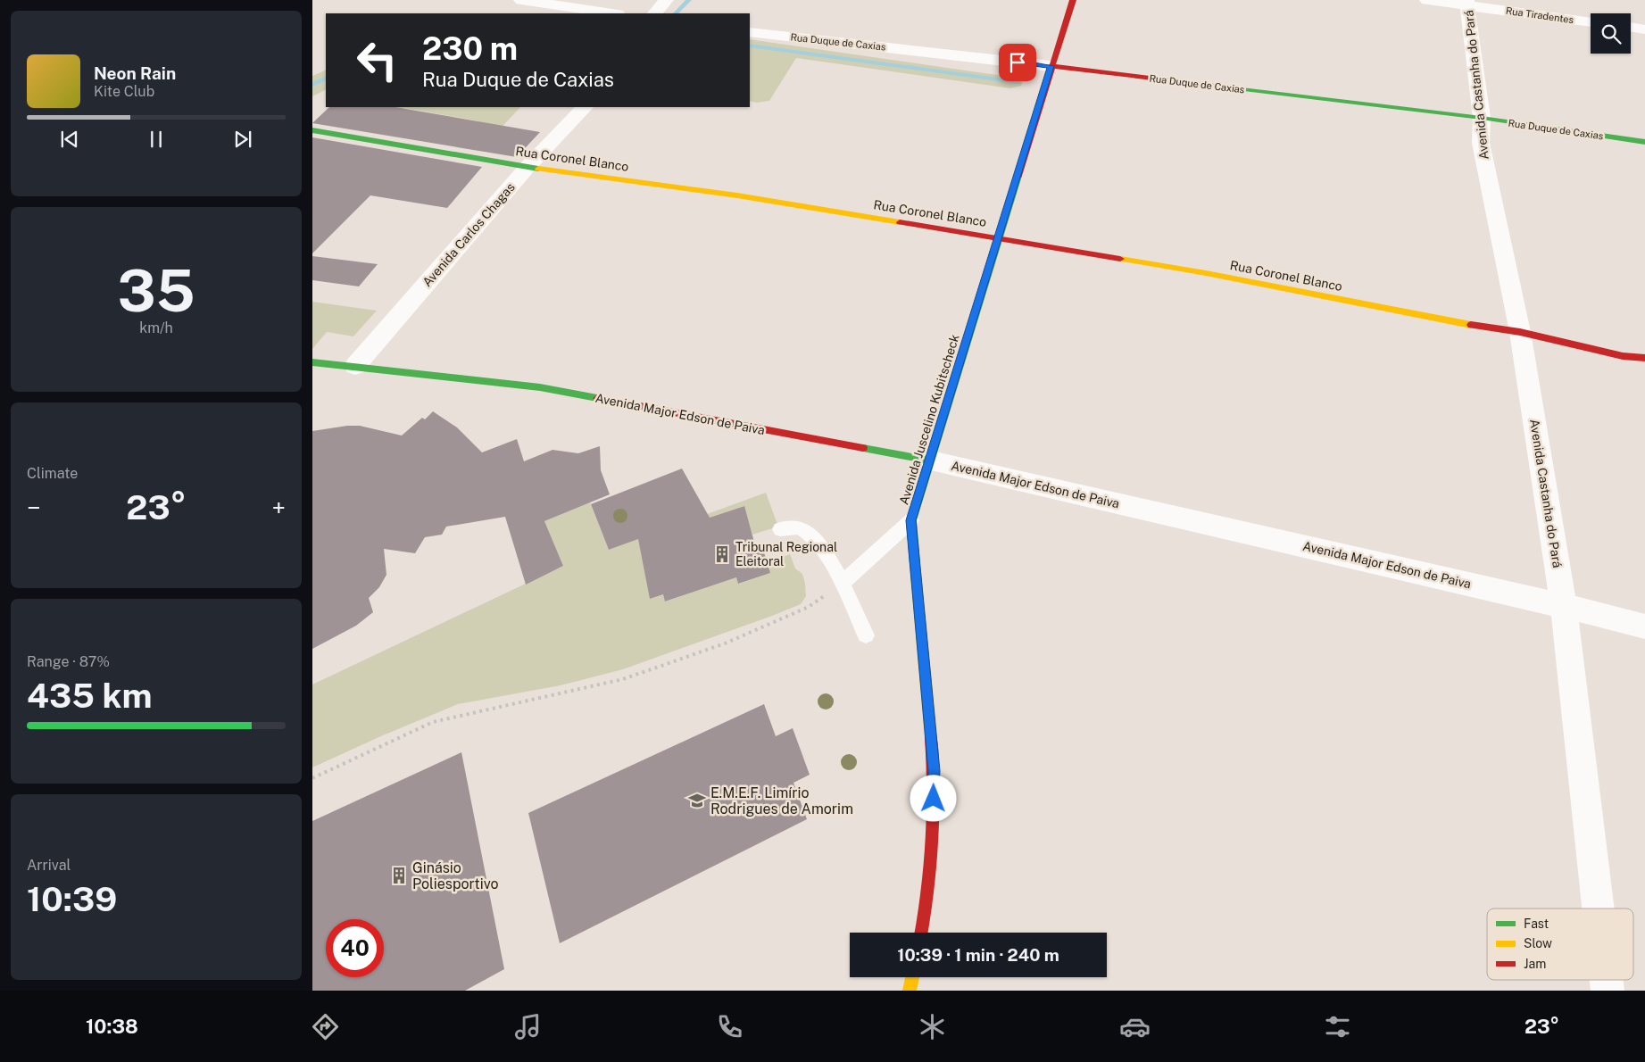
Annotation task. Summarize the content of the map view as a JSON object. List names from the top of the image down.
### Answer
{
  "streets": {
    "street": [
      "Rua Tiradentes",
      "Rua Duque de Caxias",
      "Avenida Castanha do Pará",
      "Rua Coronel Blanco",
      "Avenida Carlos Chagas",
      "Avenida Major Edson de Paiva",
      "Avenida Juscelino Kubitscheck"
    ]
  },
  "crossings": [
    ["Rua Tiradentes", "Avenida Castanha do Pará"],
    ["Rua Duque de Caxias", "Avenida Castanha do Pará"],
    ["Rua Duque de Caxias", "Avenida Juscelino Kubitscheck"],
    ["Avenida Castanha do Pará", "Rua Coronel Blanco"],
    ["Avenida Castanha do Pará", "Avenida Major Edson de Paiva"],
    ["Rua Coronel Blanco", "Avenida Carlos Chagas"],
    ["Rua Coronel Blanco", "Avenida Juscelino Kubitscheck"],
    ["Avenida Carlos Chagas", "Avenida Major Edson de Paiva"],
    ["Avenida Major Edson de Paiva", "Avenida Juscelino Kubitscheck"]
  ],
  "places": {
    "building": ["Tribunal Regional Eleitoral", "Ginásio Poliesportivo"],
    "school or university": ["E.M.E.F. Limírio Rodrigues de Amorim"]
  },
  "legend": ["Fast", "Slow", "Jam"],
  "page": {
    "turn": ["230 m", "Rua Duque de Caxias"],
    "song": ["Neon Rain", "Kite Club"],
    "tile": [
      ["35", "km/h"],
      "Climate",
      ["Range · 87%", "435 km"],
      ["Arrival", "10:39"]
    ],
    "heat": ["−", "23°", "+"],
    "limit": "40",
    "trip": "10:39 · 1 min · 240 m",
    "tabs": ["10:38", "23°"]
  }
}
